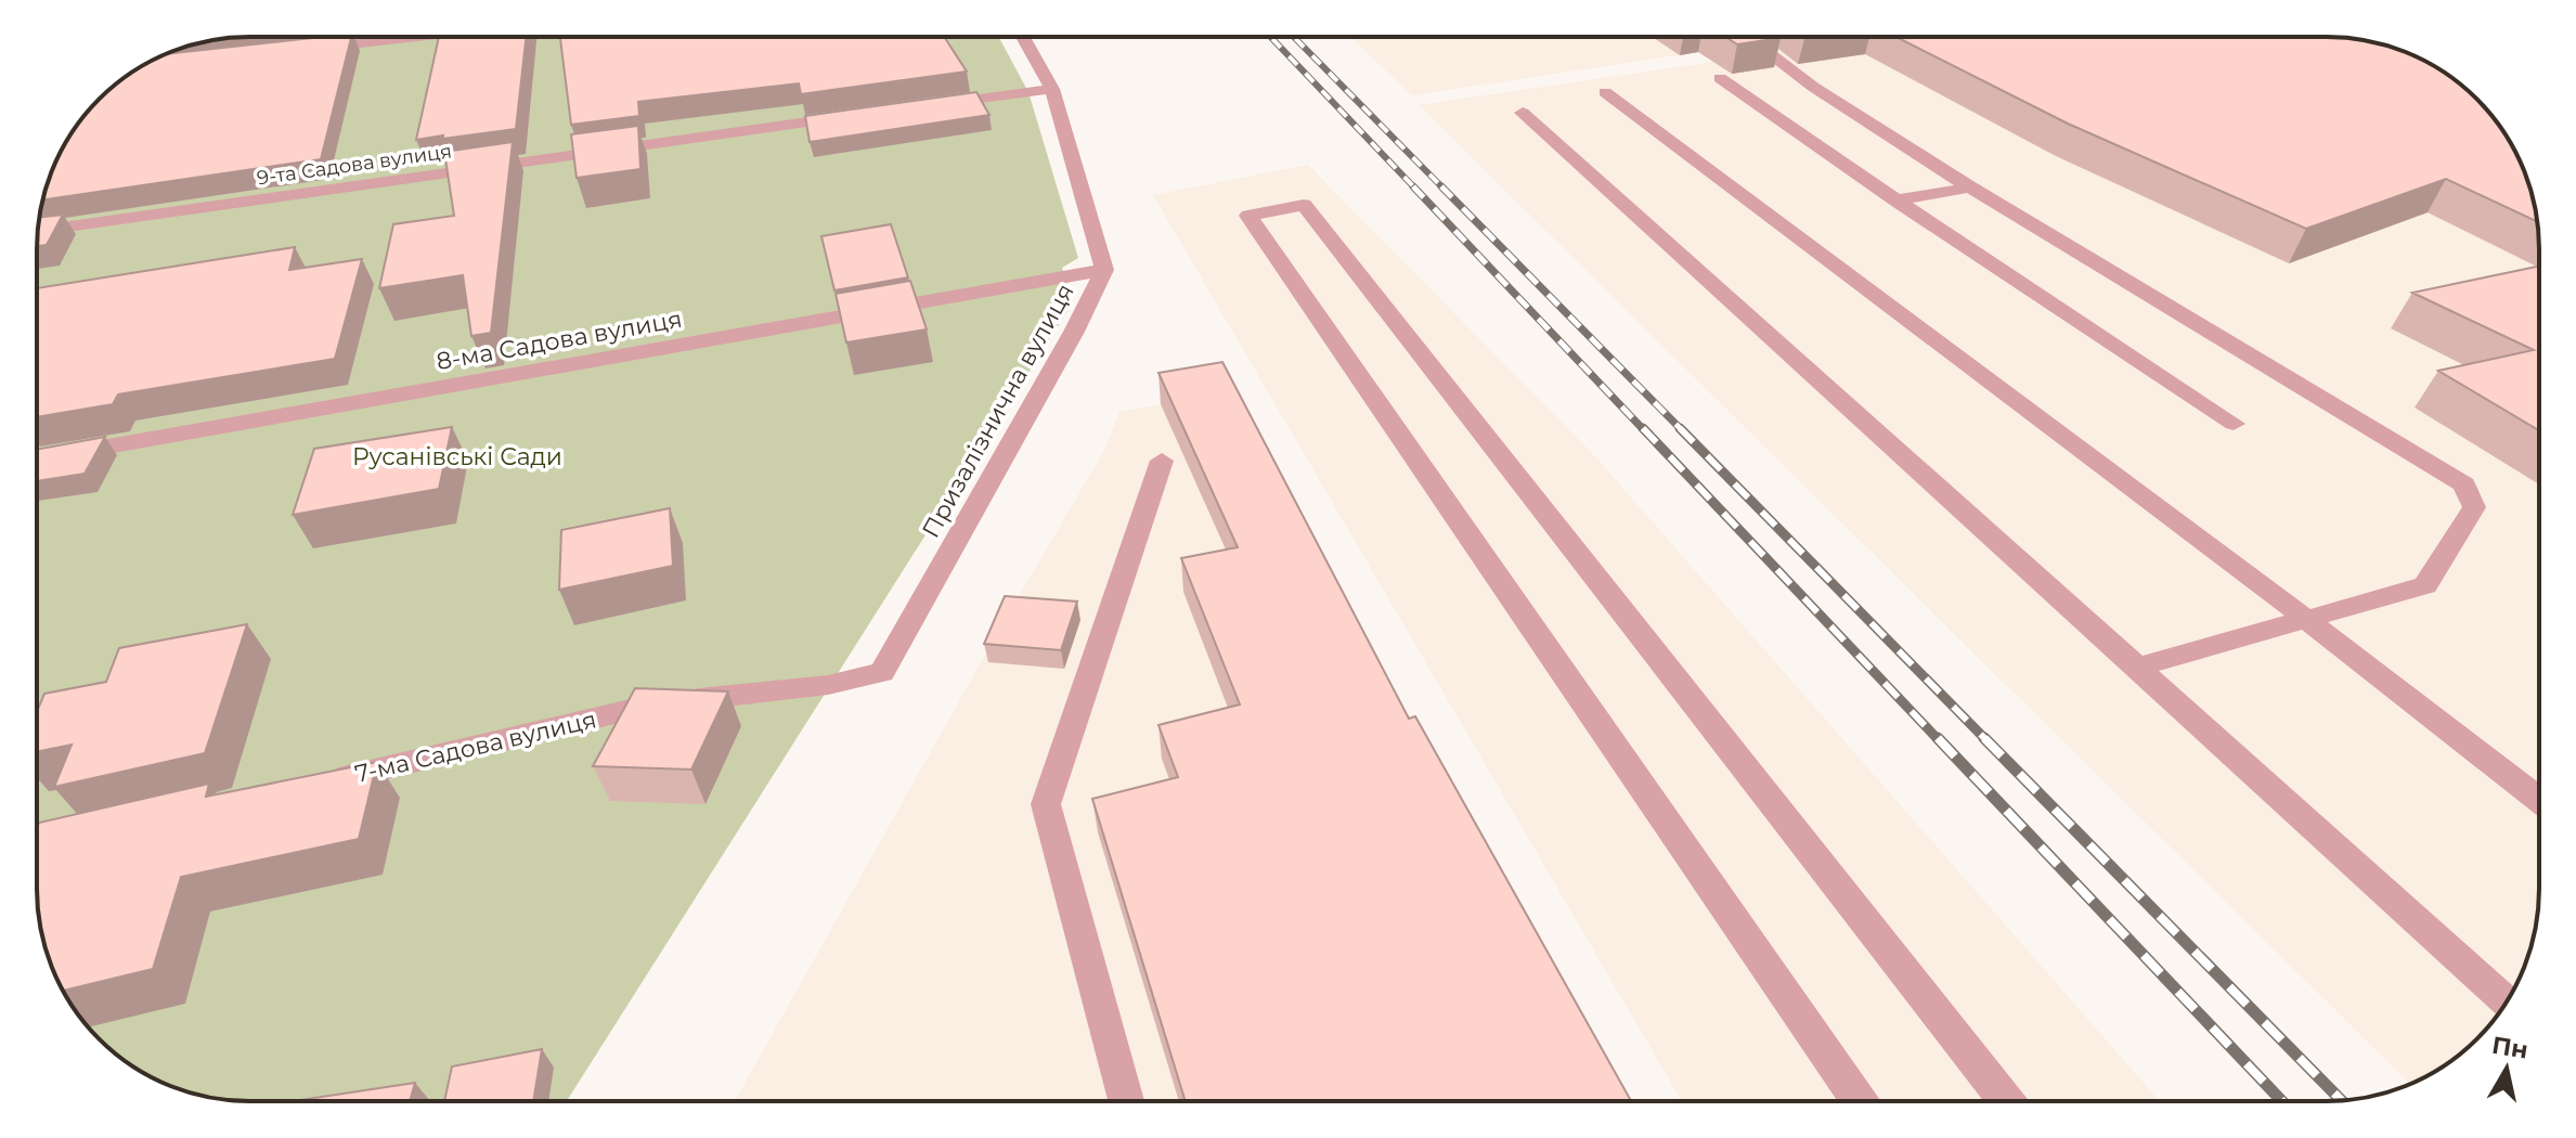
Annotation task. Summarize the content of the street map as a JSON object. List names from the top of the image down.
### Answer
{
  "streets": {
    "street": [
      "9-та Садова вулиця",
      "8-ма Садова вулиця",
      "Призалізнична вулиця",
      "7-ма Садова вулиця"
    ]
  },
  "crossings": [
    ["8-ма Садова вулиця", "Призалізнична вулиця"],
    ["Призалізнична вулиця", "7-ма Садова вулиця"]
  ],
  "parks": ["Русанівські Сади"],
  "north": "top"
}
